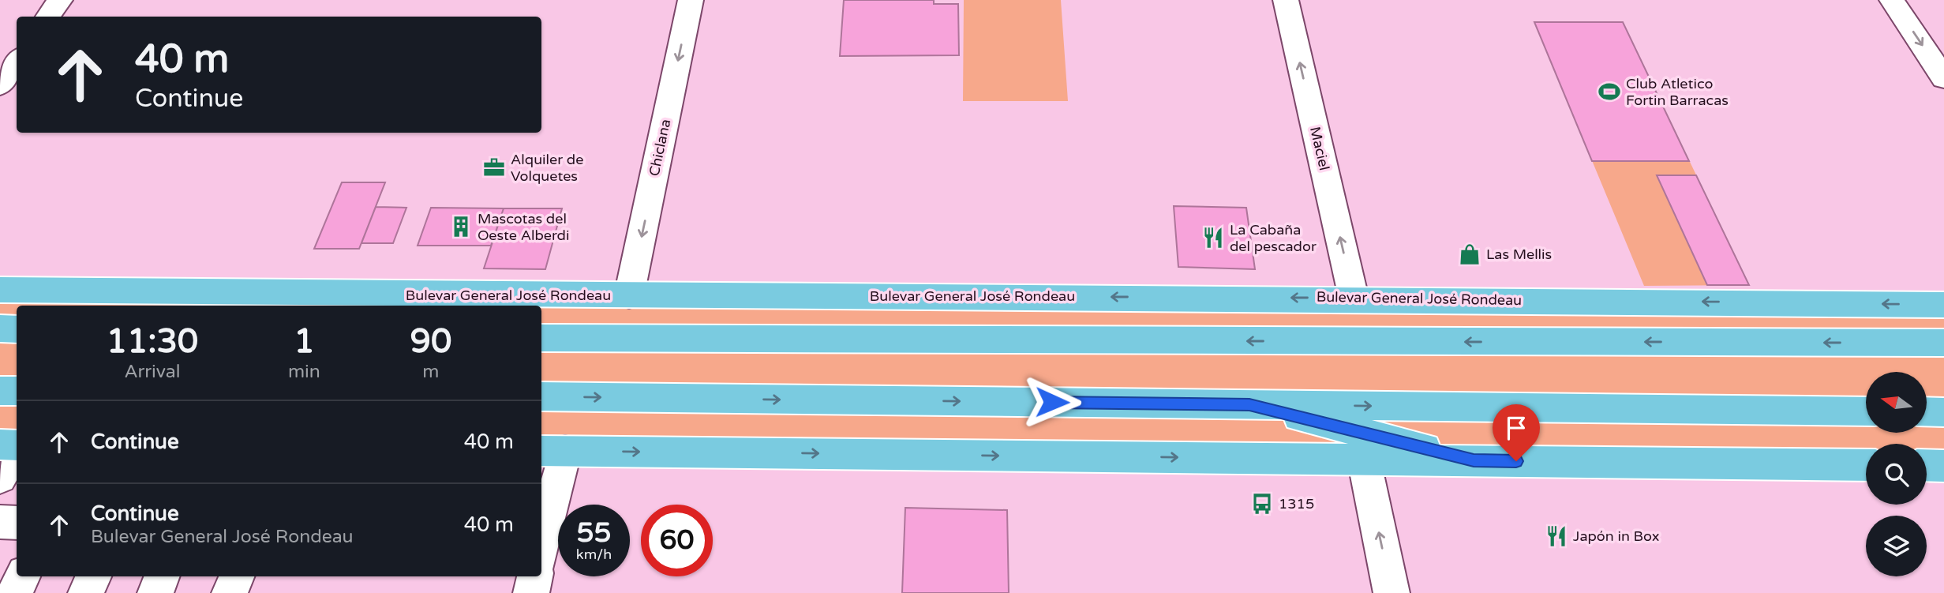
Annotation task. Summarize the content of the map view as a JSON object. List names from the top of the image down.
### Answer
{
  "streets": {
    "main road": ["Bulevar General José Rondeau"],
    "street": ["Chiclana", "Maciel"]
  },
  "crossings": [
    ["Chiclana", "Bulevar General José Rondeau"],
    ["Maciel", "Bulevar General José Rondeau"]
  ],
  "one_way": ["Chiclana", "Maciel"],
  "places": {
    "sports": ["Club Atletico Fortin Barracas"],
    "office": ["Alquiler de Volquetes"],
    "building": ["Mascotas del Oeste Alberdi"],
    "restaurant": ["La Cabaña del pescador", "Japón in Box"],
    "shop": ["Las Mellis"],
    "bus stop": ["1315"]
  },
  "north": "left",
  "page": {
    "turn": ["40 m", "Continue"],
    "eta": [
      "11:30",
      "Arrival",
      "1",
      "min",
      "90",
      "m"
    ],
    "list": [
      {
        "name": "Continue",
        "value": "40 m"
      },
      {
        "name": "Continue",
        "note": "Bulevar General José Rondeau",
        "value": "40 m"
      }
    ],
    "speed": "55 km/h",
    "limit": "60"
  }
}
